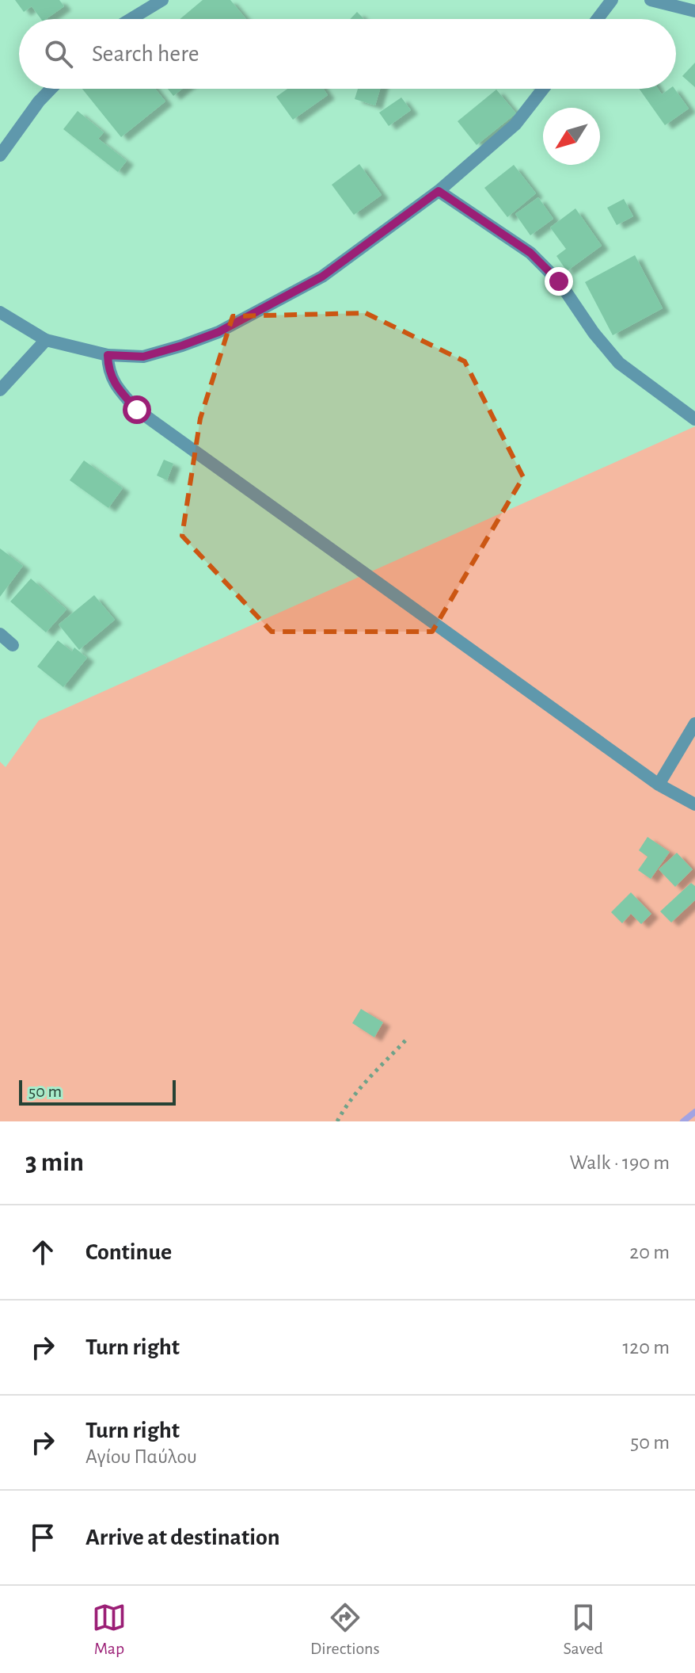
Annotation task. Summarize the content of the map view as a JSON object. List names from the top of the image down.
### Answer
{
  "scale_bar": "50 m",
  "north": "bottom left",
  "page": {
    "search": "Search here",
    "scale": "50 m",
    "heading": ["3 min", "Walk · 190 m"],
    "list": [
      ["Continue", "20 m"],
      ["Turn right", "120 m"],
      ["Turn right", "Αγίου Παύλου", "50 m"],
      "Arrive at destination"
    ],
    "nav": ["Map", "Directions", "Saved"]
  }
}
